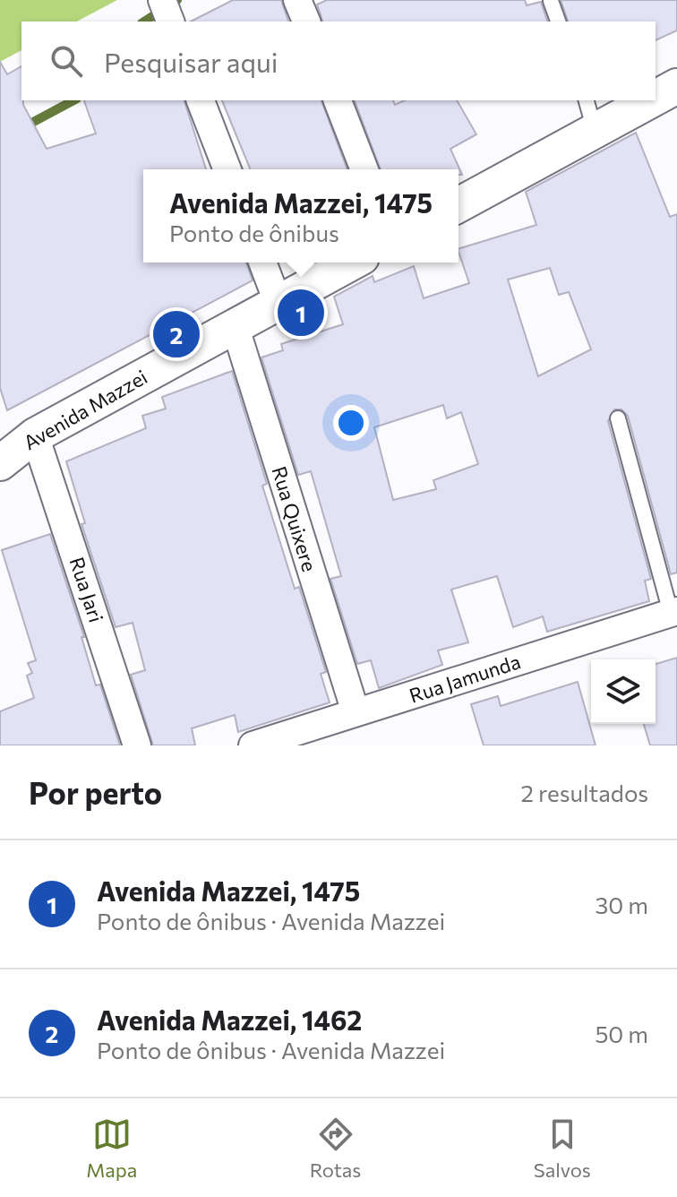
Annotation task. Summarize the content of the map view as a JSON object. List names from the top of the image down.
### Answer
{
  "streets": {
    "street": [
      "Avenida Mazzei",
      "Rua Quixere",
      "Rua Jari",
      "Rua Jamunda"
    ]
  },
  "crossings": [
    ["Avenida Mazzei", "Rua Quixere"],
    ["Avenida Mazzei", "Rua Jari"],
    ["Rua Quixere", "Rua Jamunda"]
  ],
  "page": {
    "search": "Pesquisar aqui",
    "popup": ["Avenida Mazzei, 1475", "Ponto de ônibus"],
    "pins": ["1", "2"],
    "heading": ["Por perto", "2 resultados"],
    "list": [
      {
        "mark": "1",
        "name": "Avenida Mazzei, 1475",
        "note": "Ponto de ônibus · Avenida Mazzei",
        "value": "30 m"
      },
      {
        "mark": "2",
        "name": "Avenida Mazzei, 1462",
        "note": "Ponto de ônibus · Avenida Mazzei",
        "value": "50 m"
      }
    ],
    "nav": ["Mapa", "Rotas", "Salvos"]
  }
}
